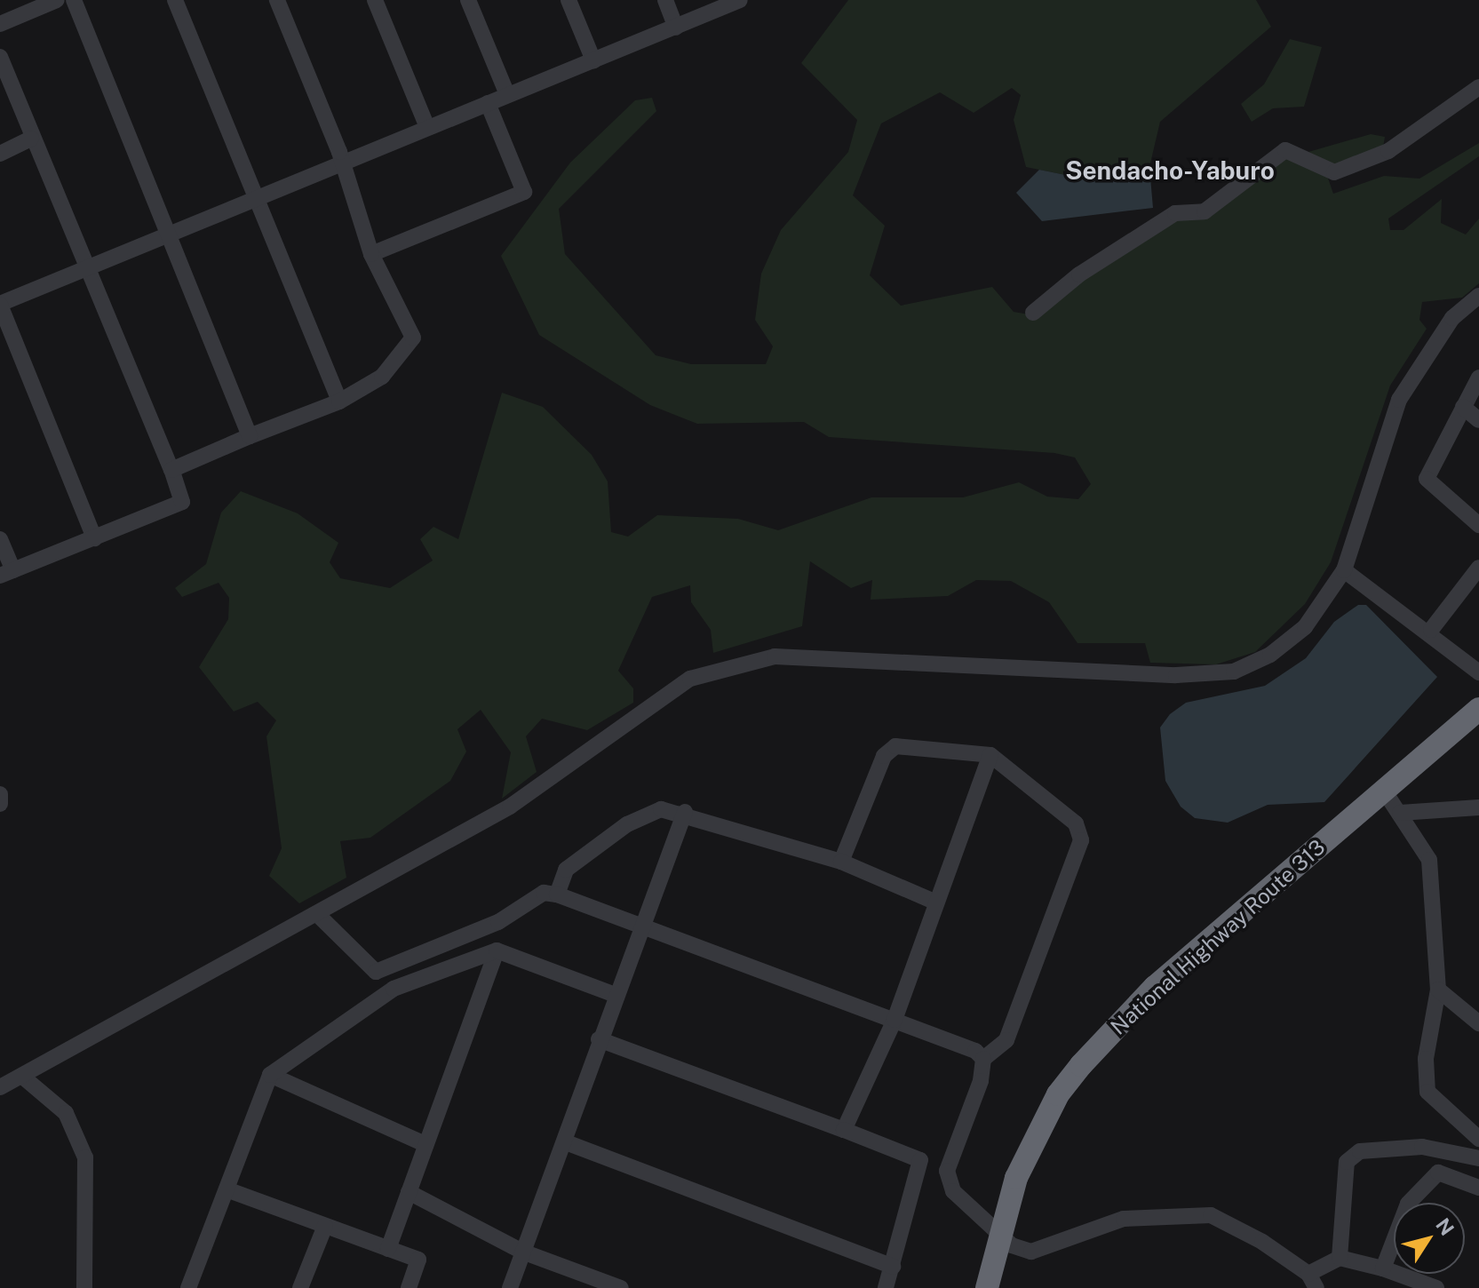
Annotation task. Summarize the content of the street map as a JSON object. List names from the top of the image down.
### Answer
{
  "streets": {
    "highway": ["National Highway Route 313"]
  },
  "districts": ["Sendacho-Yaburo"],
  "north": "top right"
}
